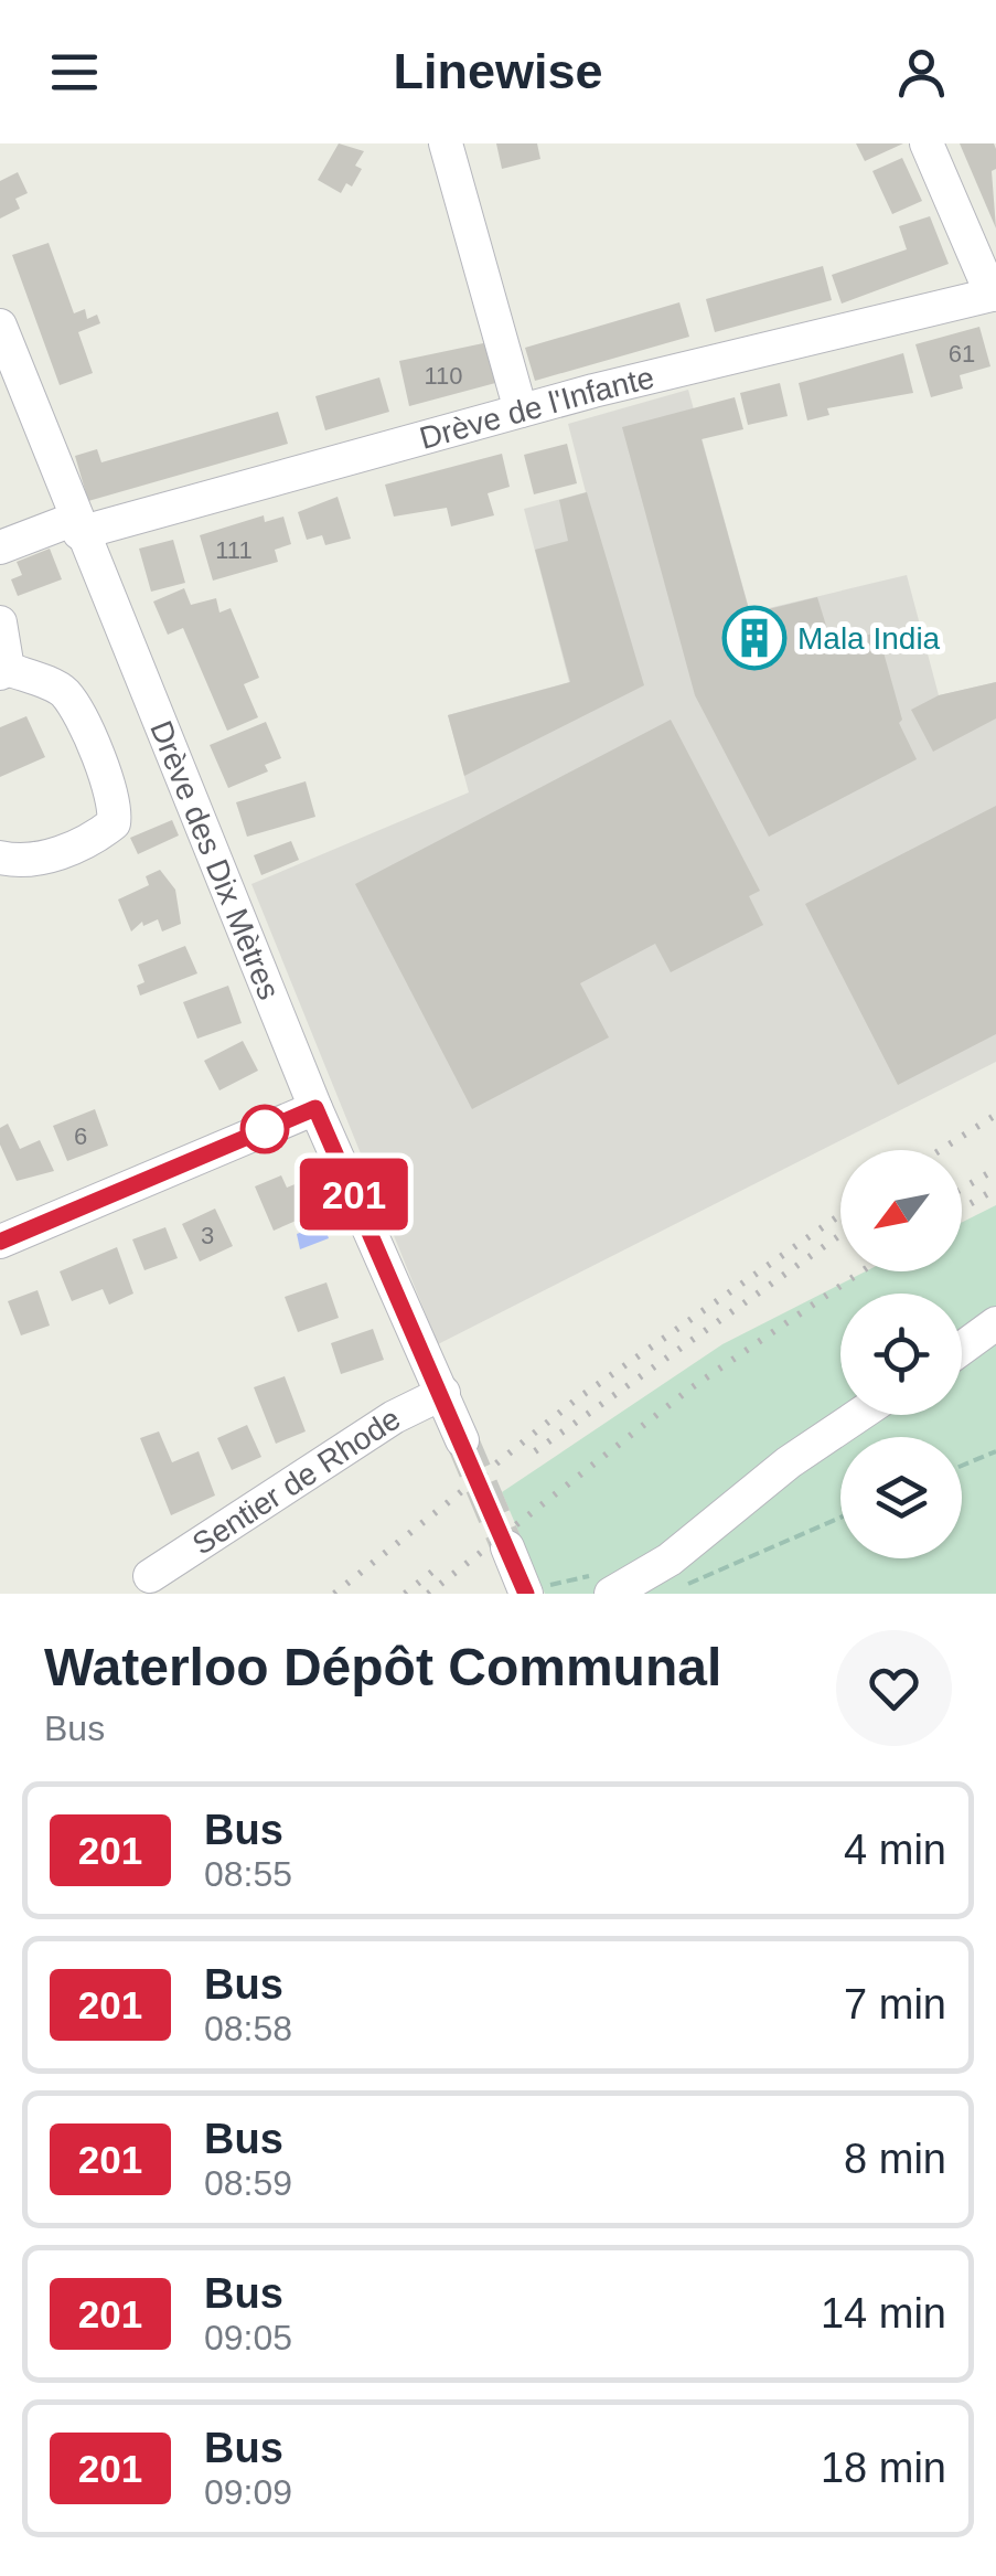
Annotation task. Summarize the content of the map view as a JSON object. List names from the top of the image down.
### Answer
{
  "streets": {
    "street": ["Drève de l'Infante", "Drève des Dix Mètres", "Sentier de Rhode"]
  },
  "crossings": [
    ["Drève de l'Infante", "Drève des Dix Mètres"],
    ["Drève des Dix Mètres", "Sentier de Rhode"]
  ],
  "places": {
    "building": ["Mala India"]
  },
  "lines": ["bus line 201"],
  "house_numbers": [
    "61",
    "110",
    "111",
    "6",
    "3"
  ],
  "north": "bottom left",
  "page": {
    "header": "Linewise",
    "on_map": "201",
    "heading": ["Waterloo Dépôt Communal", "Bus"],
    "list": [
      {
        "mark": "201",
        "name": "Bus",
        "note": "08:55",
        "value": "4 min"
      },
      {
        "mark": "201",
        "name": "Bus",
        "note": "08:58",
        "value": "7 min"
      },
      {
        "mark": "201",
        "name": "Bus",
        "note": "08:59",
        "value": "8 min"
      },
      {
        "mark": "201",
        "name": "Bus",
        "note": "09:05",
        "value": "14 min"
      },
      {
        "mark": "201",
        "name": "Bus",
        "note": "09:09",
        "value": "18 min"
      }
    ]
  }
}
